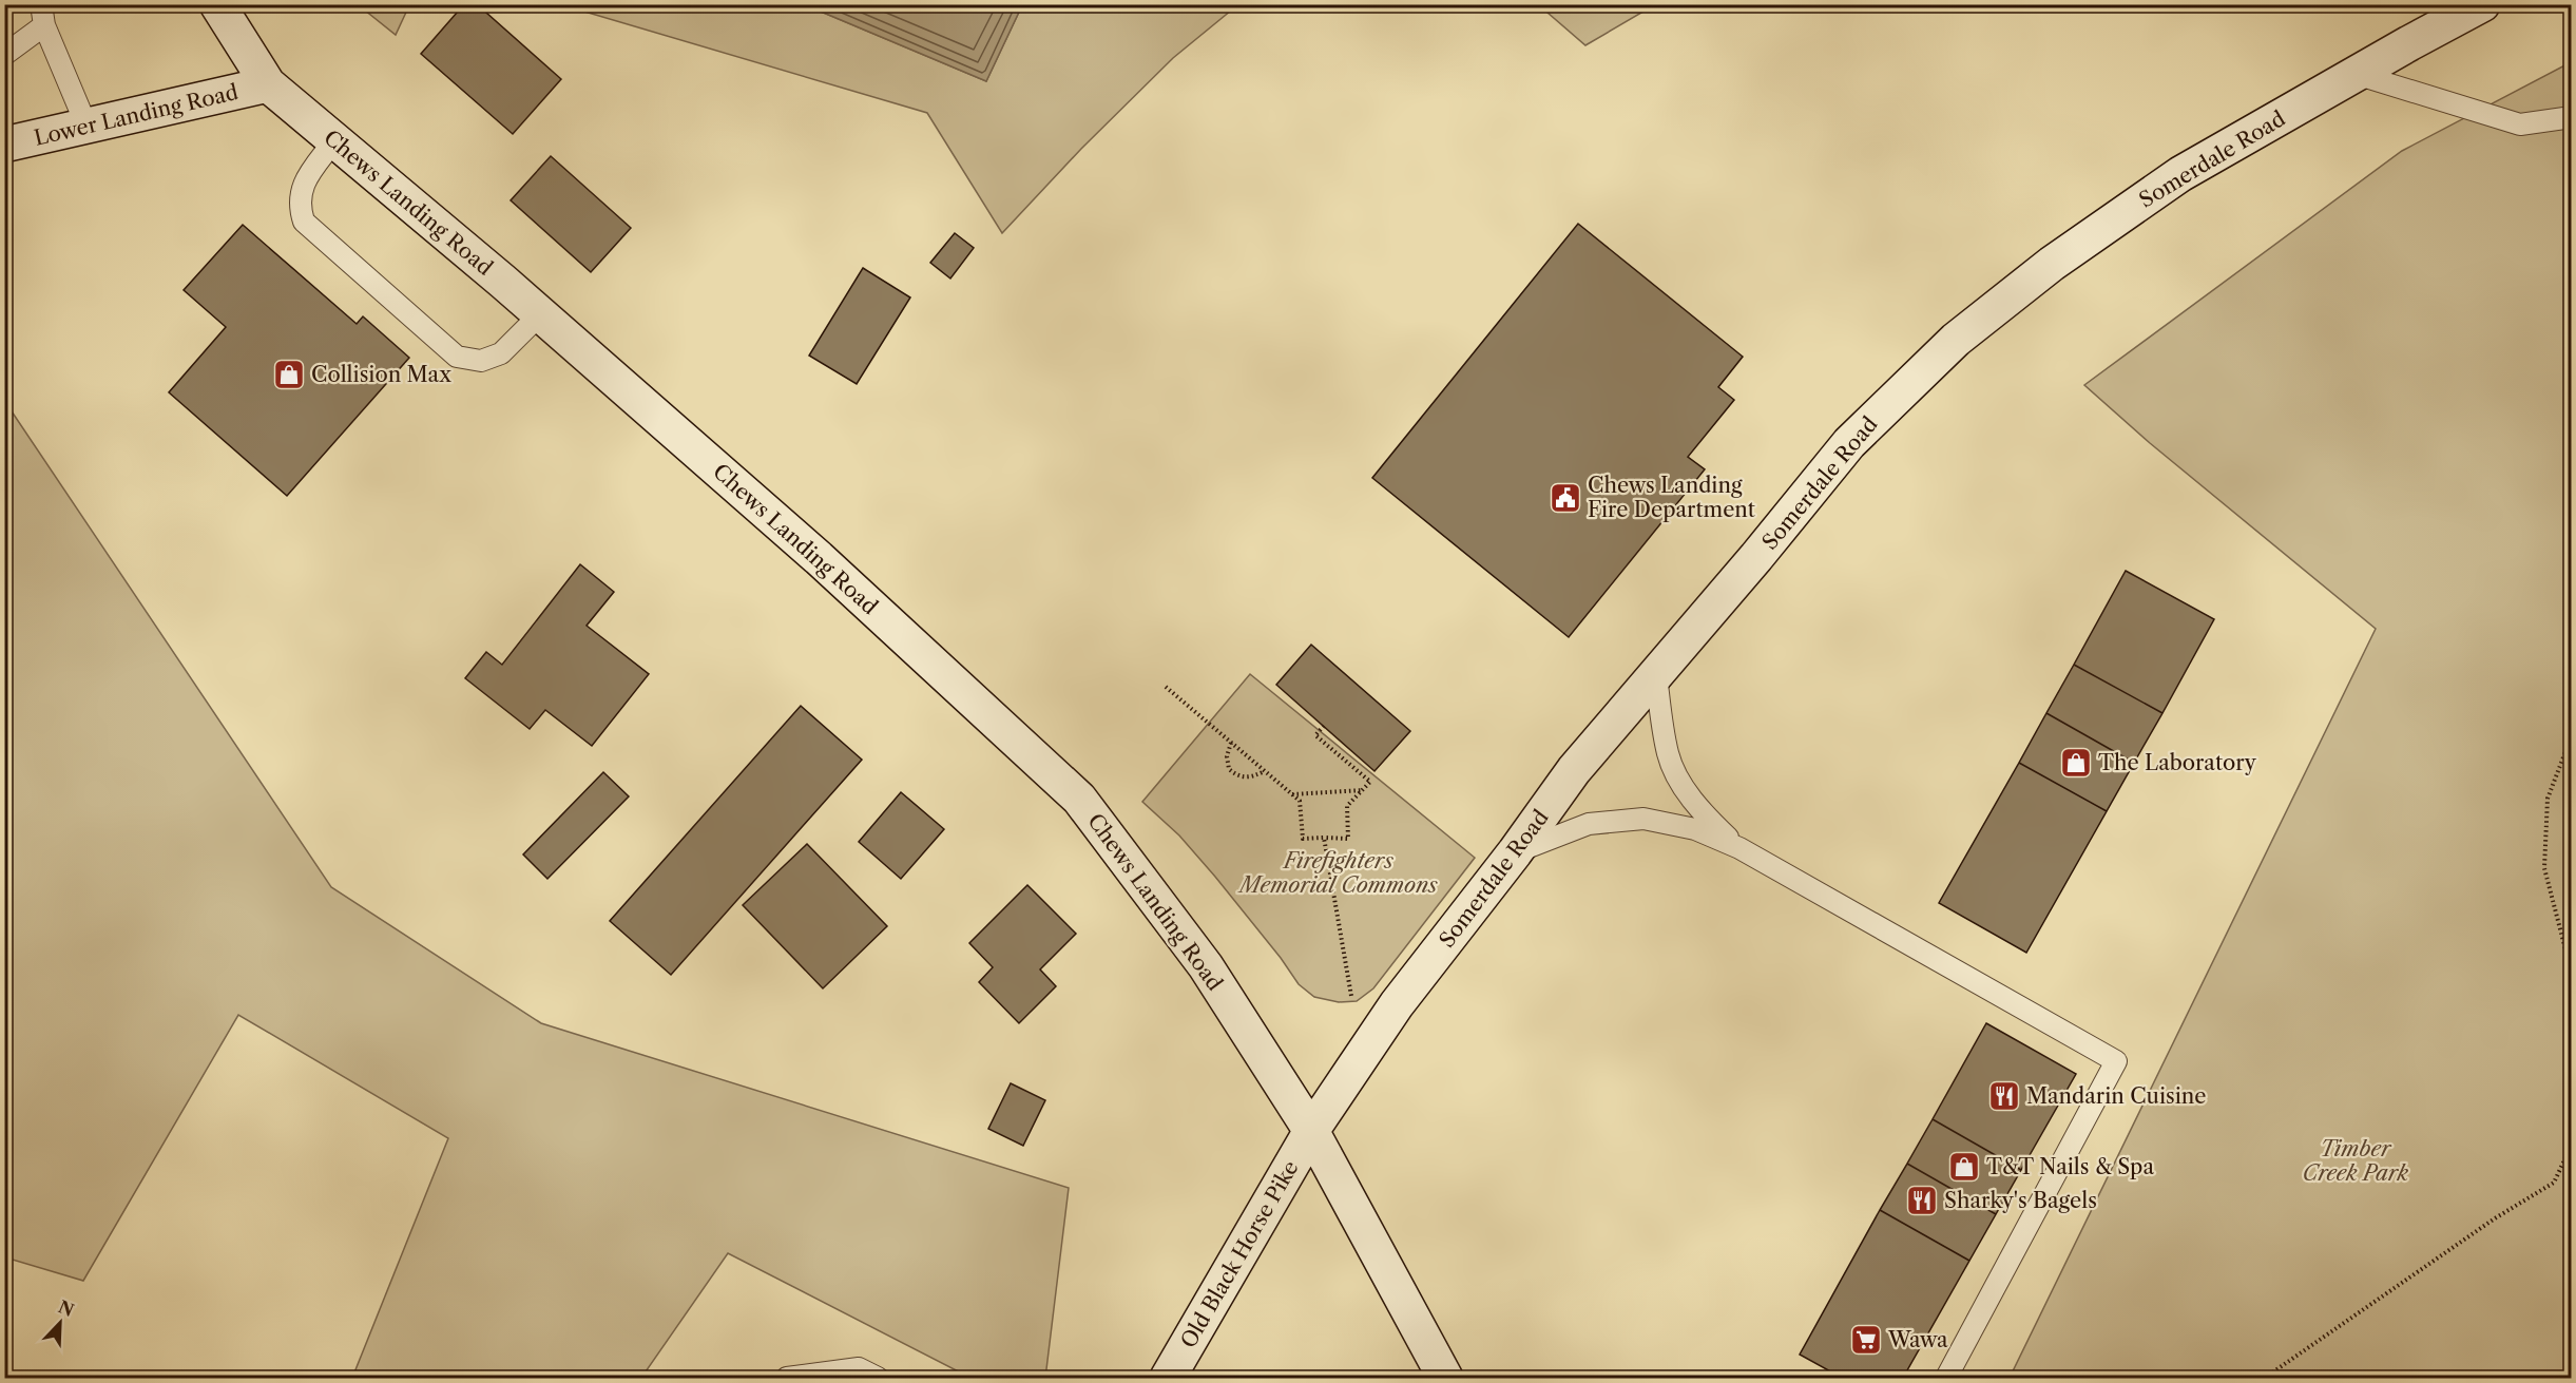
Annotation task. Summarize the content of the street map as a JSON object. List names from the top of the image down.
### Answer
{
  "streets": {
    "main road": [
      "Lower Landing Road",
      "Somerdale Road",
      "Chews Landing Road",
      "Old Black Horse Pike"
    ]
  },
  "crossings": [
    ["Lower Landing Road", "Chews Landing Road"],
    ["Somerdale Road", "Chews Landing Road"],
    ["Somerdale Road", "Old Black Horse Pike"],
    ["Chews Landing Road", "Old Black Horse Pike"]
  ],
  "parks": ["Firefighters Memorial Commons", "Timber Creek Park"],
  "places": {
    "shop": ["Collision Max", "The Laboratory", "T&T Nails & Spa"],
    "public building": ["Chews Landing Fire Department"],
    "restaurant": ["Mandarin Cuisine", "Sharky's Bagels"],
    "supermarket": ["Wawa"]
  },
  "north": "top right"
}
